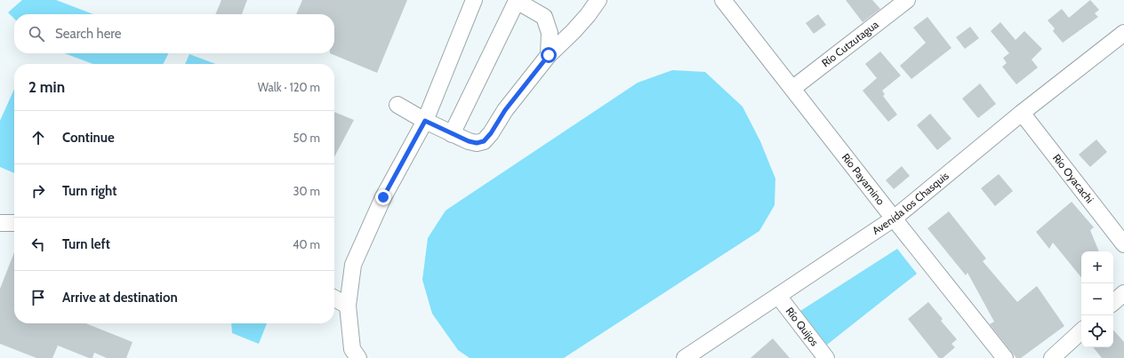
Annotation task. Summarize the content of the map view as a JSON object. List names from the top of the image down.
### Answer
{
  "streets": {
    "street": [
      "Río Cutzutagua",
      "Río Oyacachi",
      "Río Payamino",
      "Avenida los Chasquis",
      "Río Quijos"
    ]
  },
  "crossings": [
    ["Río Cutzutagua", "Río Payamino"],
    ["Río Oyacachi", "Avenida los Chasquis"],
    ["Río Payamino", "Avenida los Chasquis"],
    ["Avenida los Chasquis", "Río Quijos"]
  ],
  "page": {
    "search": "Search here",
    "heading": ["2 min", "Walk · 120 m"],
    "list": [
      ["Continue", "50 m"],
      ["Turn right", "30 m"],
      ["Turn left", "40 m"],
      "Arrive at destination"
    ],
    "map_buttons": ["+", "−"]
  }
}
